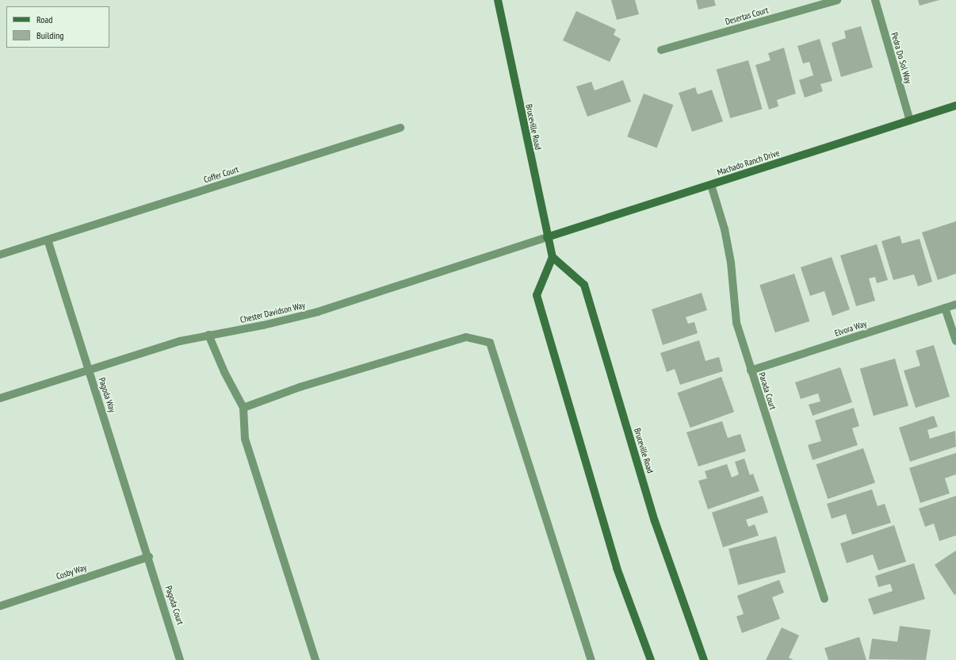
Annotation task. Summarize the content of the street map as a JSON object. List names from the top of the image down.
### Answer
{
  "streets": {
    "main road": ["Bruceville Road", "Machado Ranch Drive"],
    "street": [
      "Desertas Court",
      "Pedra Do Sol Way",
      "Coffer Court",
      "Chester Davidson Way",
      "Elvora Way",
      "Parada Court",
      "Pagoda Way",
      "Cosby Way",
      "Pagoda Court"
    ]
  },
  "crossings": [
    ["Pedra Do Sol Way", "Machado Ranch Drive"],
    ["Bruceville Road", "Machado Ranch Drive"],
    ["Bruceville Road", "Chester Davidson Way"],
    ["Machado Ranch Drive", "Chester Davidson Way"],
    ["Machado Ranch Drive", "Parada Court"],
    ["Coffer Court", "Pagoda Way"],
    ["Chester Davidson Way", "Pagoda Way"],
    ["Elvora Way", "Parada Court"],
    ["Pagoda Way", "Cosby Way"],
    ["Pagoda Way", "Pagoda Court"],
    ["Cosby Way", "Pagoda Court"]
  ],
  "legend": ["Road", "Building"]
}
